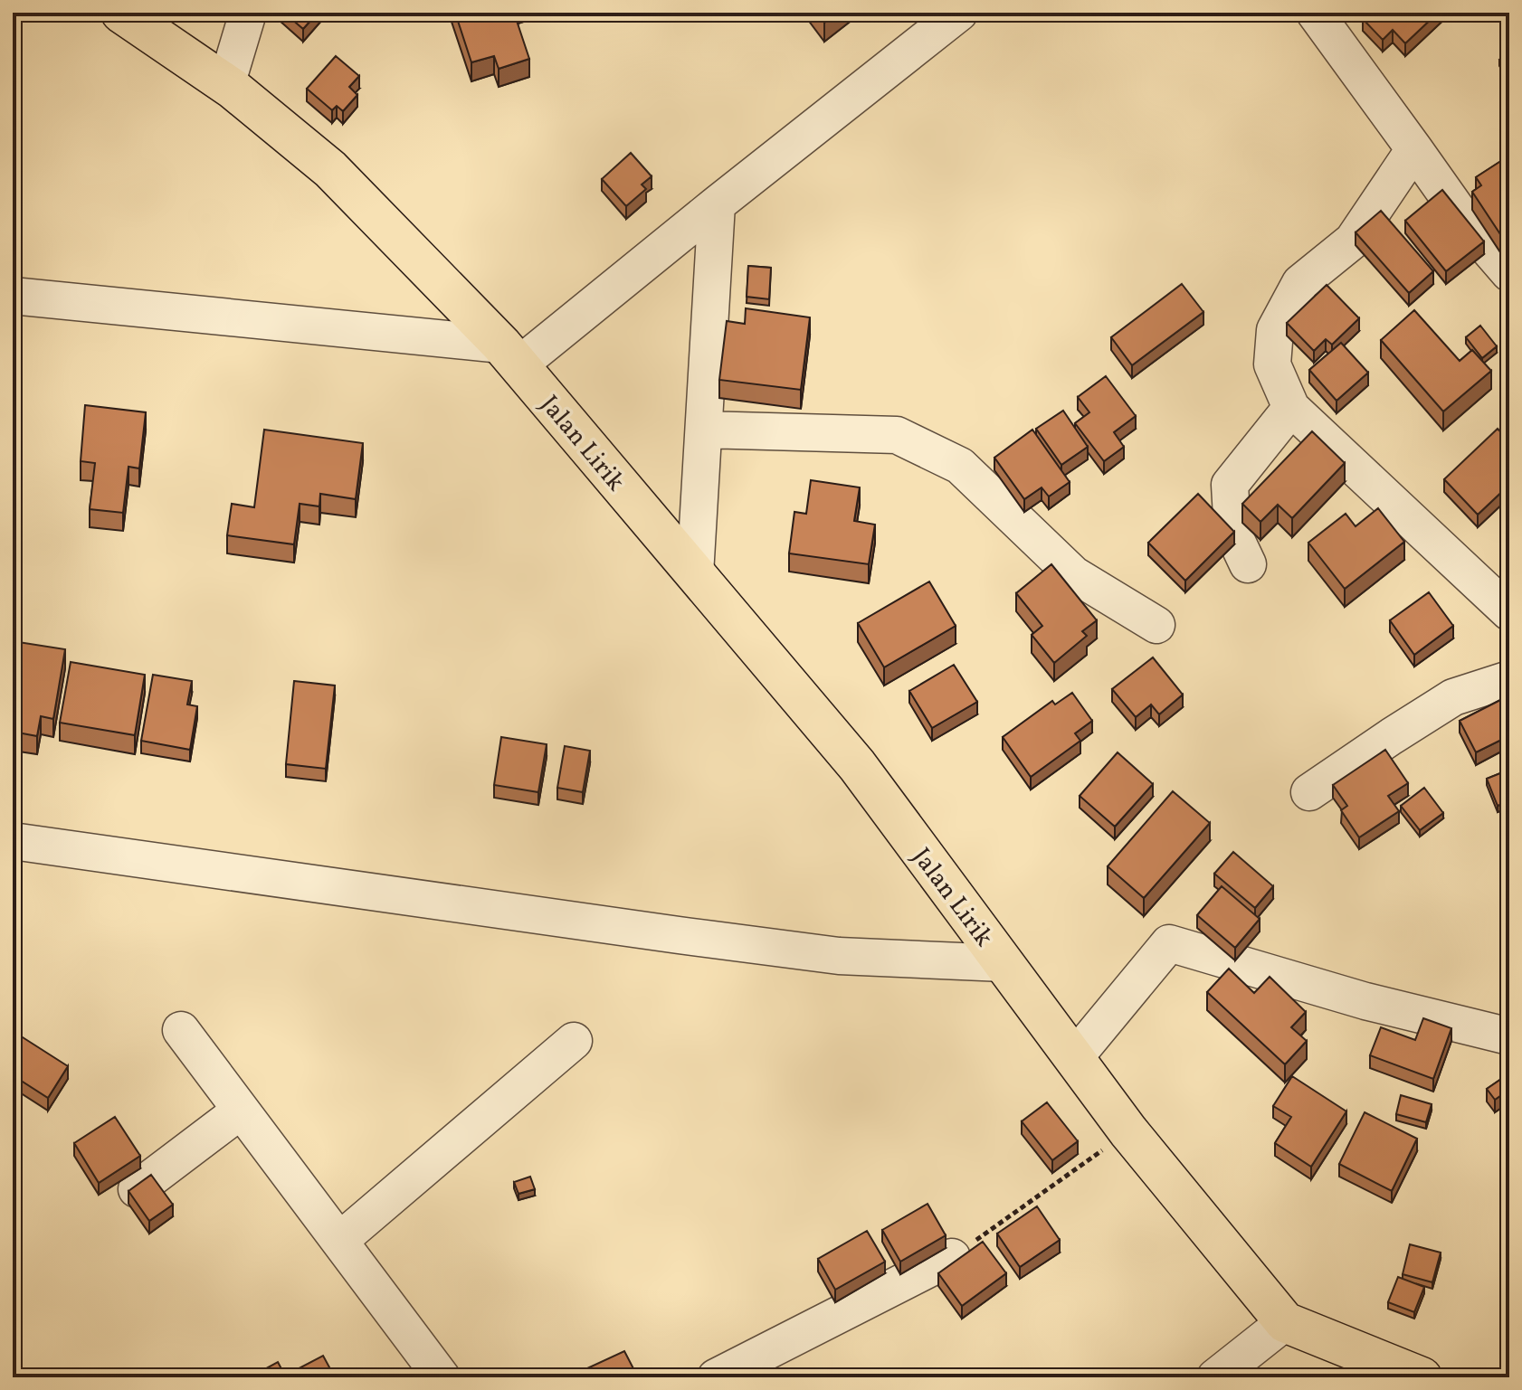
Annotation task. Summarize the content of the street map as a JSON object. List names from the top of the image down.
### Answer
{
  "streets": {
    "main road": ["Jalan Lirik"]
  }
}
